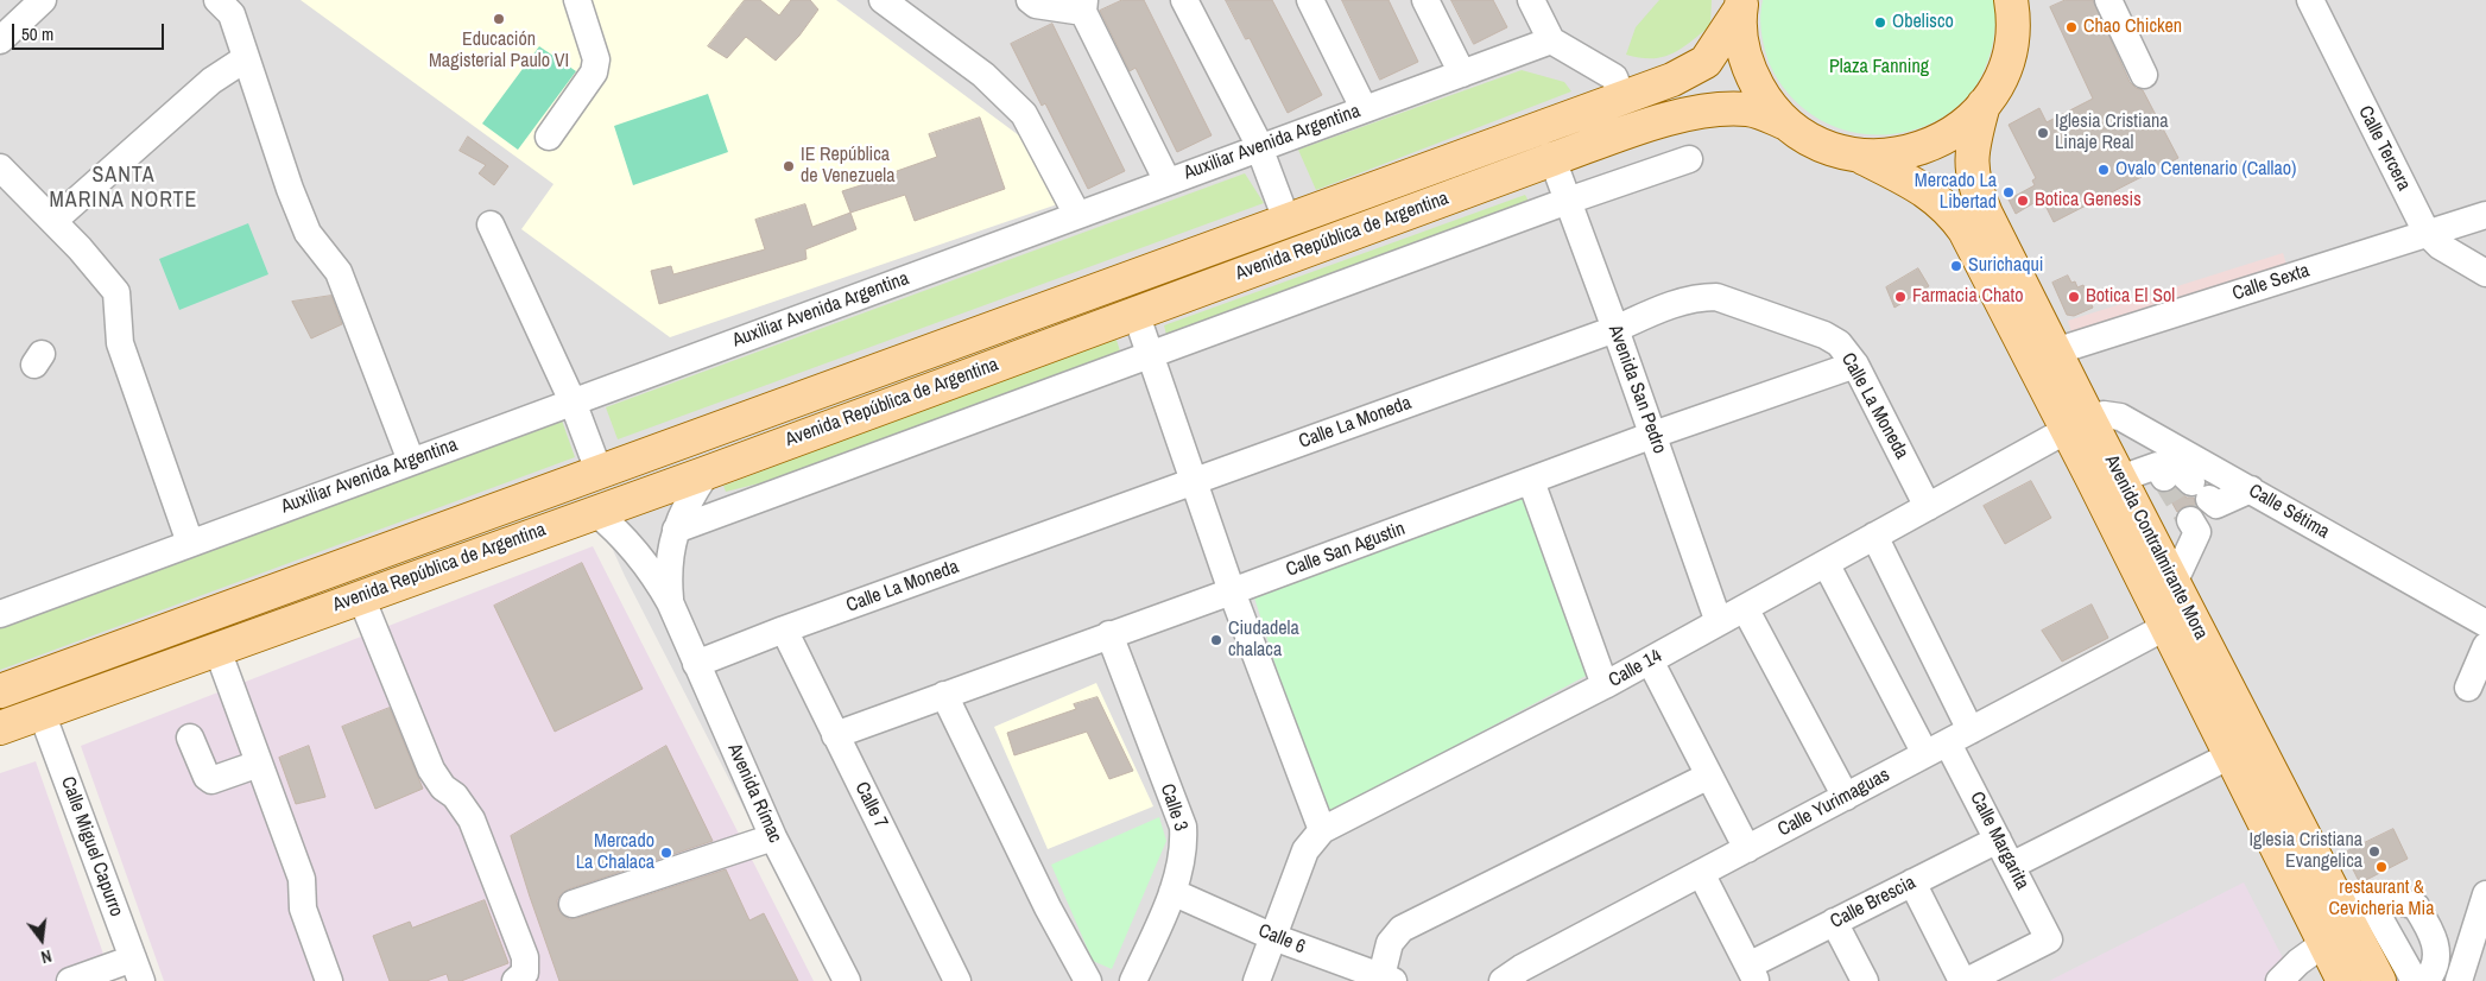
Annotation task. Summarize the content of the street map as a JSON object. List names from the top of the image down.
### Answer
{
  "streets": {
    "main road": ["Avenida República de Argentina", "Avenida Contralmirante Mora"],
    "street": [
      "Auxiliar Avenida Argentina",
      "Calle Tercera",
      "Calle Sexta",
      "Avenida San Pedro",
      "Calle La Moneda",
      "Calle Sétima",
      "Calle San Agustin",
      "Calle 14",
      "Avenida Rímac",
      "Calle Yurimaguas",
      "Calle 7",
      "Calle 3",
      "Calle Margarita",
      "Calle Miguel Capurro",
      "Calle Brescia",
      "Calle 6"
    ]
  },
  "crossings": [
    ["Calle Tercera", "Calle Sexta"],
    ["Avenida República de Argentina", "Avenida San Pedro"],
    ["Avenida República de Argentina", "Avenida Rímac"],
    ["Avenida República de Argentina", "Calle Miguel Capurro"],
    ["Calle Sexta", "Avenida Contralmirante Mora"],
    ["Avenida San Pedro", "Calle La Moneda"],
    ["Avenida San Pedro", "Calle San Agustin"],
    ["Avenida San Pedro", "Calle 14"],
    ["Calle La Moneda", "Calle San Agustin"],
    ["Calle La Moneda", "Calle 14"],
    ["Calle La Moneda", "Avenida Rímac"],
    ["Calle La Moneda", "Calle 7"],
    ["Calle Sétima", "Avenida Contralmirante Mora"],
    ["Calle Sétima", "Calle 14"],
    ["Avenida Contralmirante Mora", "Calle 14"],
    ["Avenida Contralmirante Mora", "Calle Yurimaguas"],
    ["Calle San Agustin", "Calle 7"],
    ["Calle San Agustin", "Calle 3"],
    ["Calle 14", "Calle 6"],
    ["Calle Yurimaguas", "Calle Margarita"],
    ["Calle 3", "Calle 6"],
    ["Calle Margarita", "Calle Brescia"]
  ],
  "districts": ["SANTA MARINA NORTE"],
  "parks": ["Plaza Fanning"],
  "places": [
    "Educación Magisterial Paulo VI",
    "Obelisco",
    "Chao Chicken",
    "Iglesia Cristiana Linaje Real",
    "IE República de Venezuela",
    "Ovalo Centenario (Callao)",
    "Mercado La Libertad",
    "Botica Genesis",
    "Surichaqui",
    "Farmacia Chato",
    "Botica El Sol",
    "Ciudadela chalaca",
    "Iglesia Cristiana Evangelica",
    "Mercado La Chalaca",
    "restaurant & Cevicheria Mia"
  ],
  "scale_bar": "50 m",
  "north": "bottom"
}
